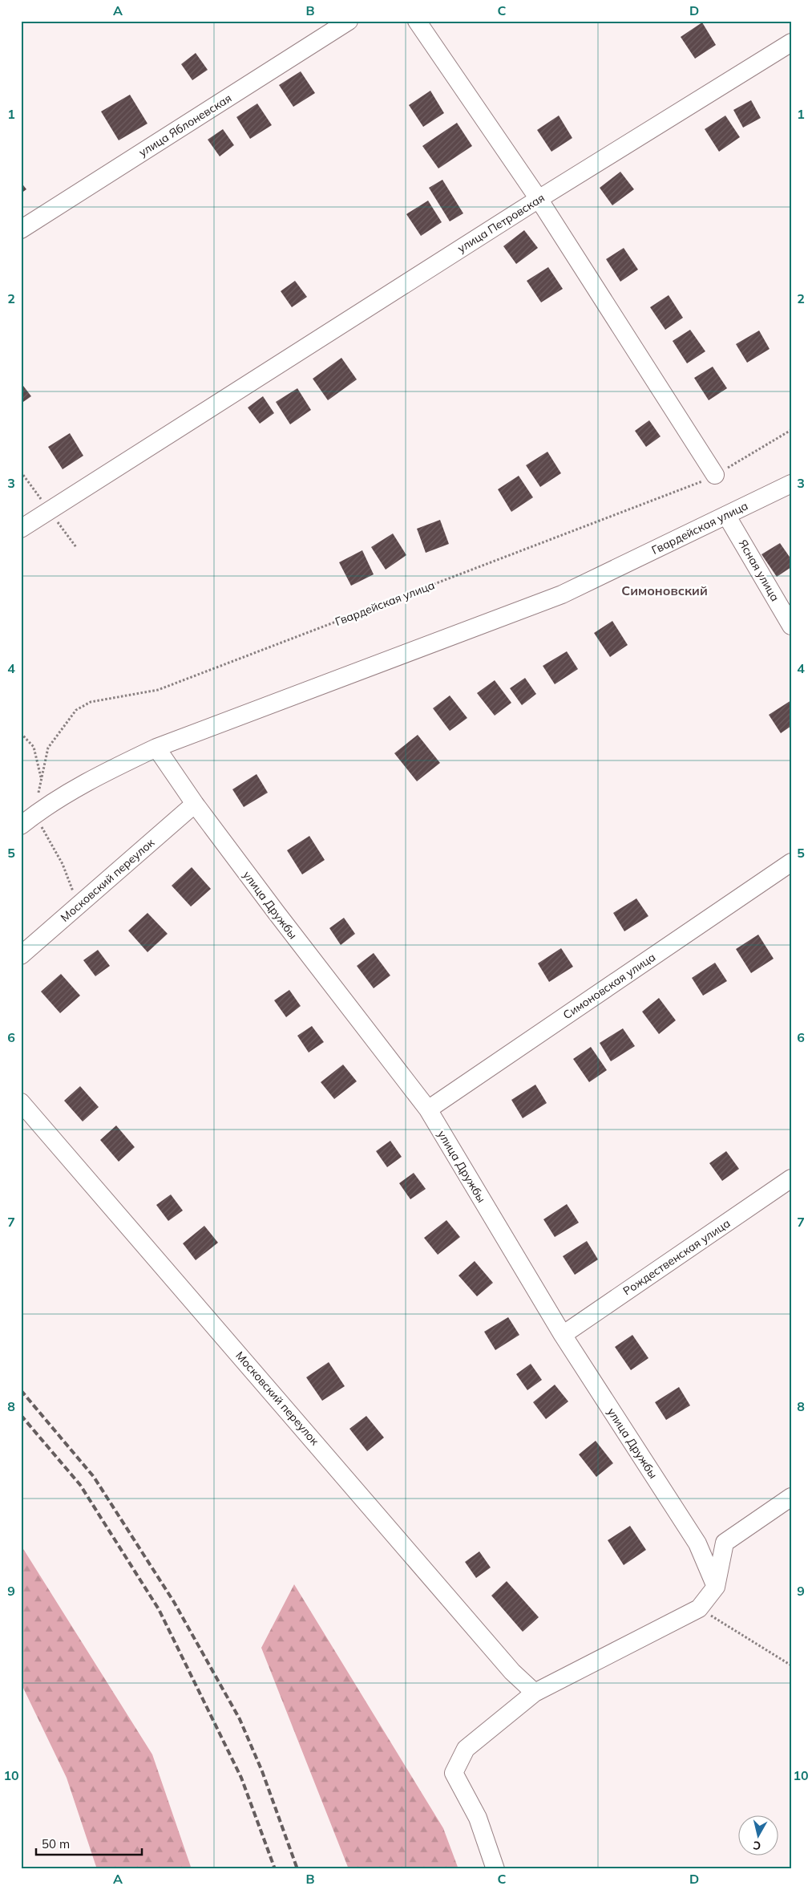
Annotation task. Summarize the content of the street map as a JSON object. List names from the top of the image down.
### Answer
{
  "streets": {
    "street": [
      "улица Яблоневская",
      "улица Петровская",
      "Гвардейская улица",
      "Ясная улица",
      "Московский переулок",
      "улица Дружбы",
      "Симоновская улица",
      "Рождественская улица"
    ]
  },
  "crossings": [
    ["Гвардейская улица", "Ясная улица"],
    ["Гвардейская улица", "улица Дружбы"],
    ["Московский переулок", "улица Дружбы"],
    ["улица Дружбы", "Симоновская улица"],
    ["улица Дружбы", "Рождественская улица"]
  ],
  "districts": ["Симоновский"],
  "scale_bar": "50 m",
  "north": "bottom",
  "grid": {
    "columns": [
      "A",
      "B",
      "C",
      "D"
    ],
    "rows": [
      "1",
      "2",
      "3",
      "4",
      "5",
      "6",
      "7",
      "8",
      "9",
      "10"
    ]
  }
}
